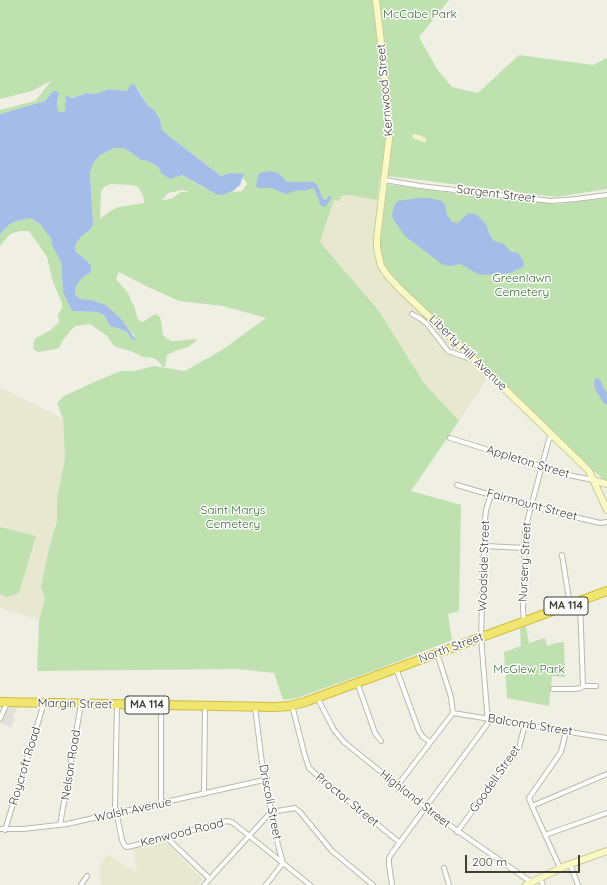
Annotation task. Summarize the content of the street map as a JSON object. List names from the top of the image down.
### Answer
{
  "streets": {
    "highway": ["MA 114", "North Street", "Margin Street"],
    "main road": ["Kernwood Street", "Liberty Hill Avenue", "Appleton Street"],
    "street": [
      "Sargent Street",
      "Fairmount Street",
      "Nursery Street",
      "Woodside Street",
      "Balcomb Street",
      "Nelson Road",
      "Roycroft Road",
      "Goodell Street",
      "Highland Street",
      "Proctor Street",
      "Driscoll Street",
      "Walsh Avenue",
      "Kenwood Road"
    ]
  },
  "crossings": [
    ["Kernwood Street", "Sargent Street"],
    ["Kernwood Street", "Liberty Hill Avenue"],
    ["Sargent Street", "Liberty Hill Avenue"],
    ["Liberty Hill Avenue", "Appleton Street"],
    ["Liberty Hill Avenue", "Nursery Street"],
    ["Appleton Street", "Nursery Street"],
    ["Fairmount Street", "Nursery Street"],
    ["Fairmount Street", "Woodside Street"],
    ["Nursery Street", "North Street"],
    ["Woodside Street", "North Street"],
    ["Woodside Street", "Balcomb Street"],
    ["North Street", "Margin Street"],
    ["North Street", "Highland Street"],
    ["North Street", "Proctor Street"],
    ["Margin Street", "Nelson Road"],
    ["Margin Street", "Roycroft Road"],
    ["Margin Street", "Proctor Street"],
    ["Margin Street", "Driscoll Street"],
    ["Balcomb Street", "Goodell Street"],
    ["Nelson Road", "Walsh Avenue"],
    ["Roycroft Road", "Walsh Avenue"],
    ["Goodell Street", "Highland Street"],
    ["Driscoll Street", "Walsh Avenue"],
    ["Driscoll Street", "Kenwood Road"],
    ["Walsh Avenue", "Kenwood Road"]
  ],
  "parks": [
    "McCabe Park",
    "Greenlawn Cemetery",
    "Saint Marys Cemetery",
    "McGlew Park"
  ],
  "scale_bar": "200 m"
}
